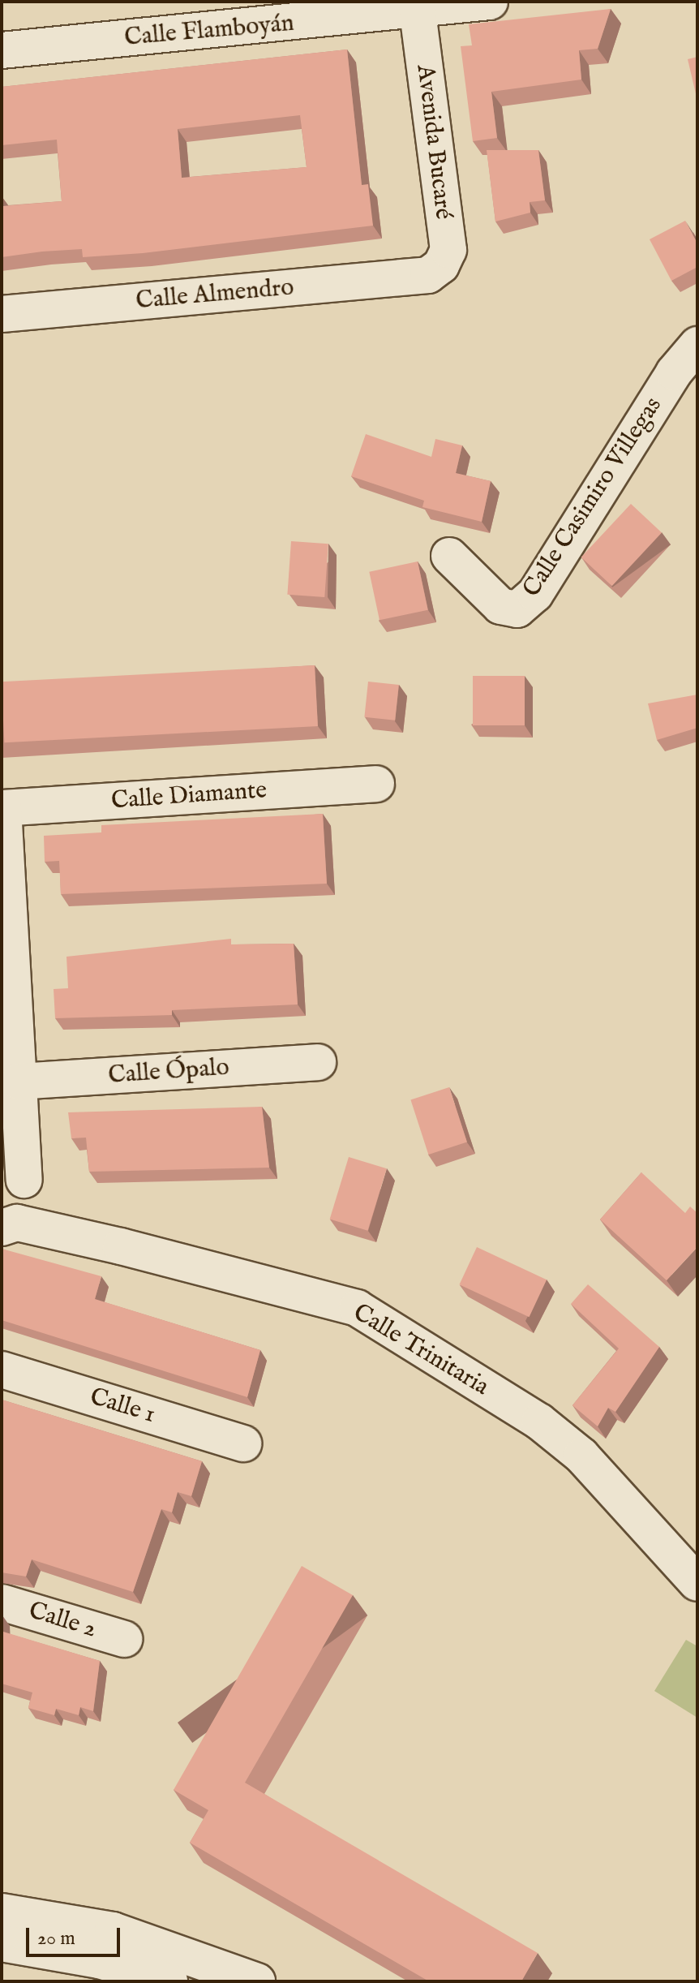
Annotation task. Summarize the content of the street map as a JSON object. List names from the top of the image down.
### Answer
{
  "streets": {
    "street": [
      "Calle Flamboyán",
      "Avenida Bucaré",
      "Calle Almendro",
      "Calle Casimiro Villegas",
      "Calle Diamante",
      "Calle Ópalo",
      "Calle Trinitaria",
      "Calle 1",
      "Calle 2"
    ]
  },
  "crossings": [
    ["Calle Flamboyán", "Avenida Bucaré"],
    ["Avenida Bucaré", "Calle Almendro"]
  ],
  "scale_bar": "20 m"
}
